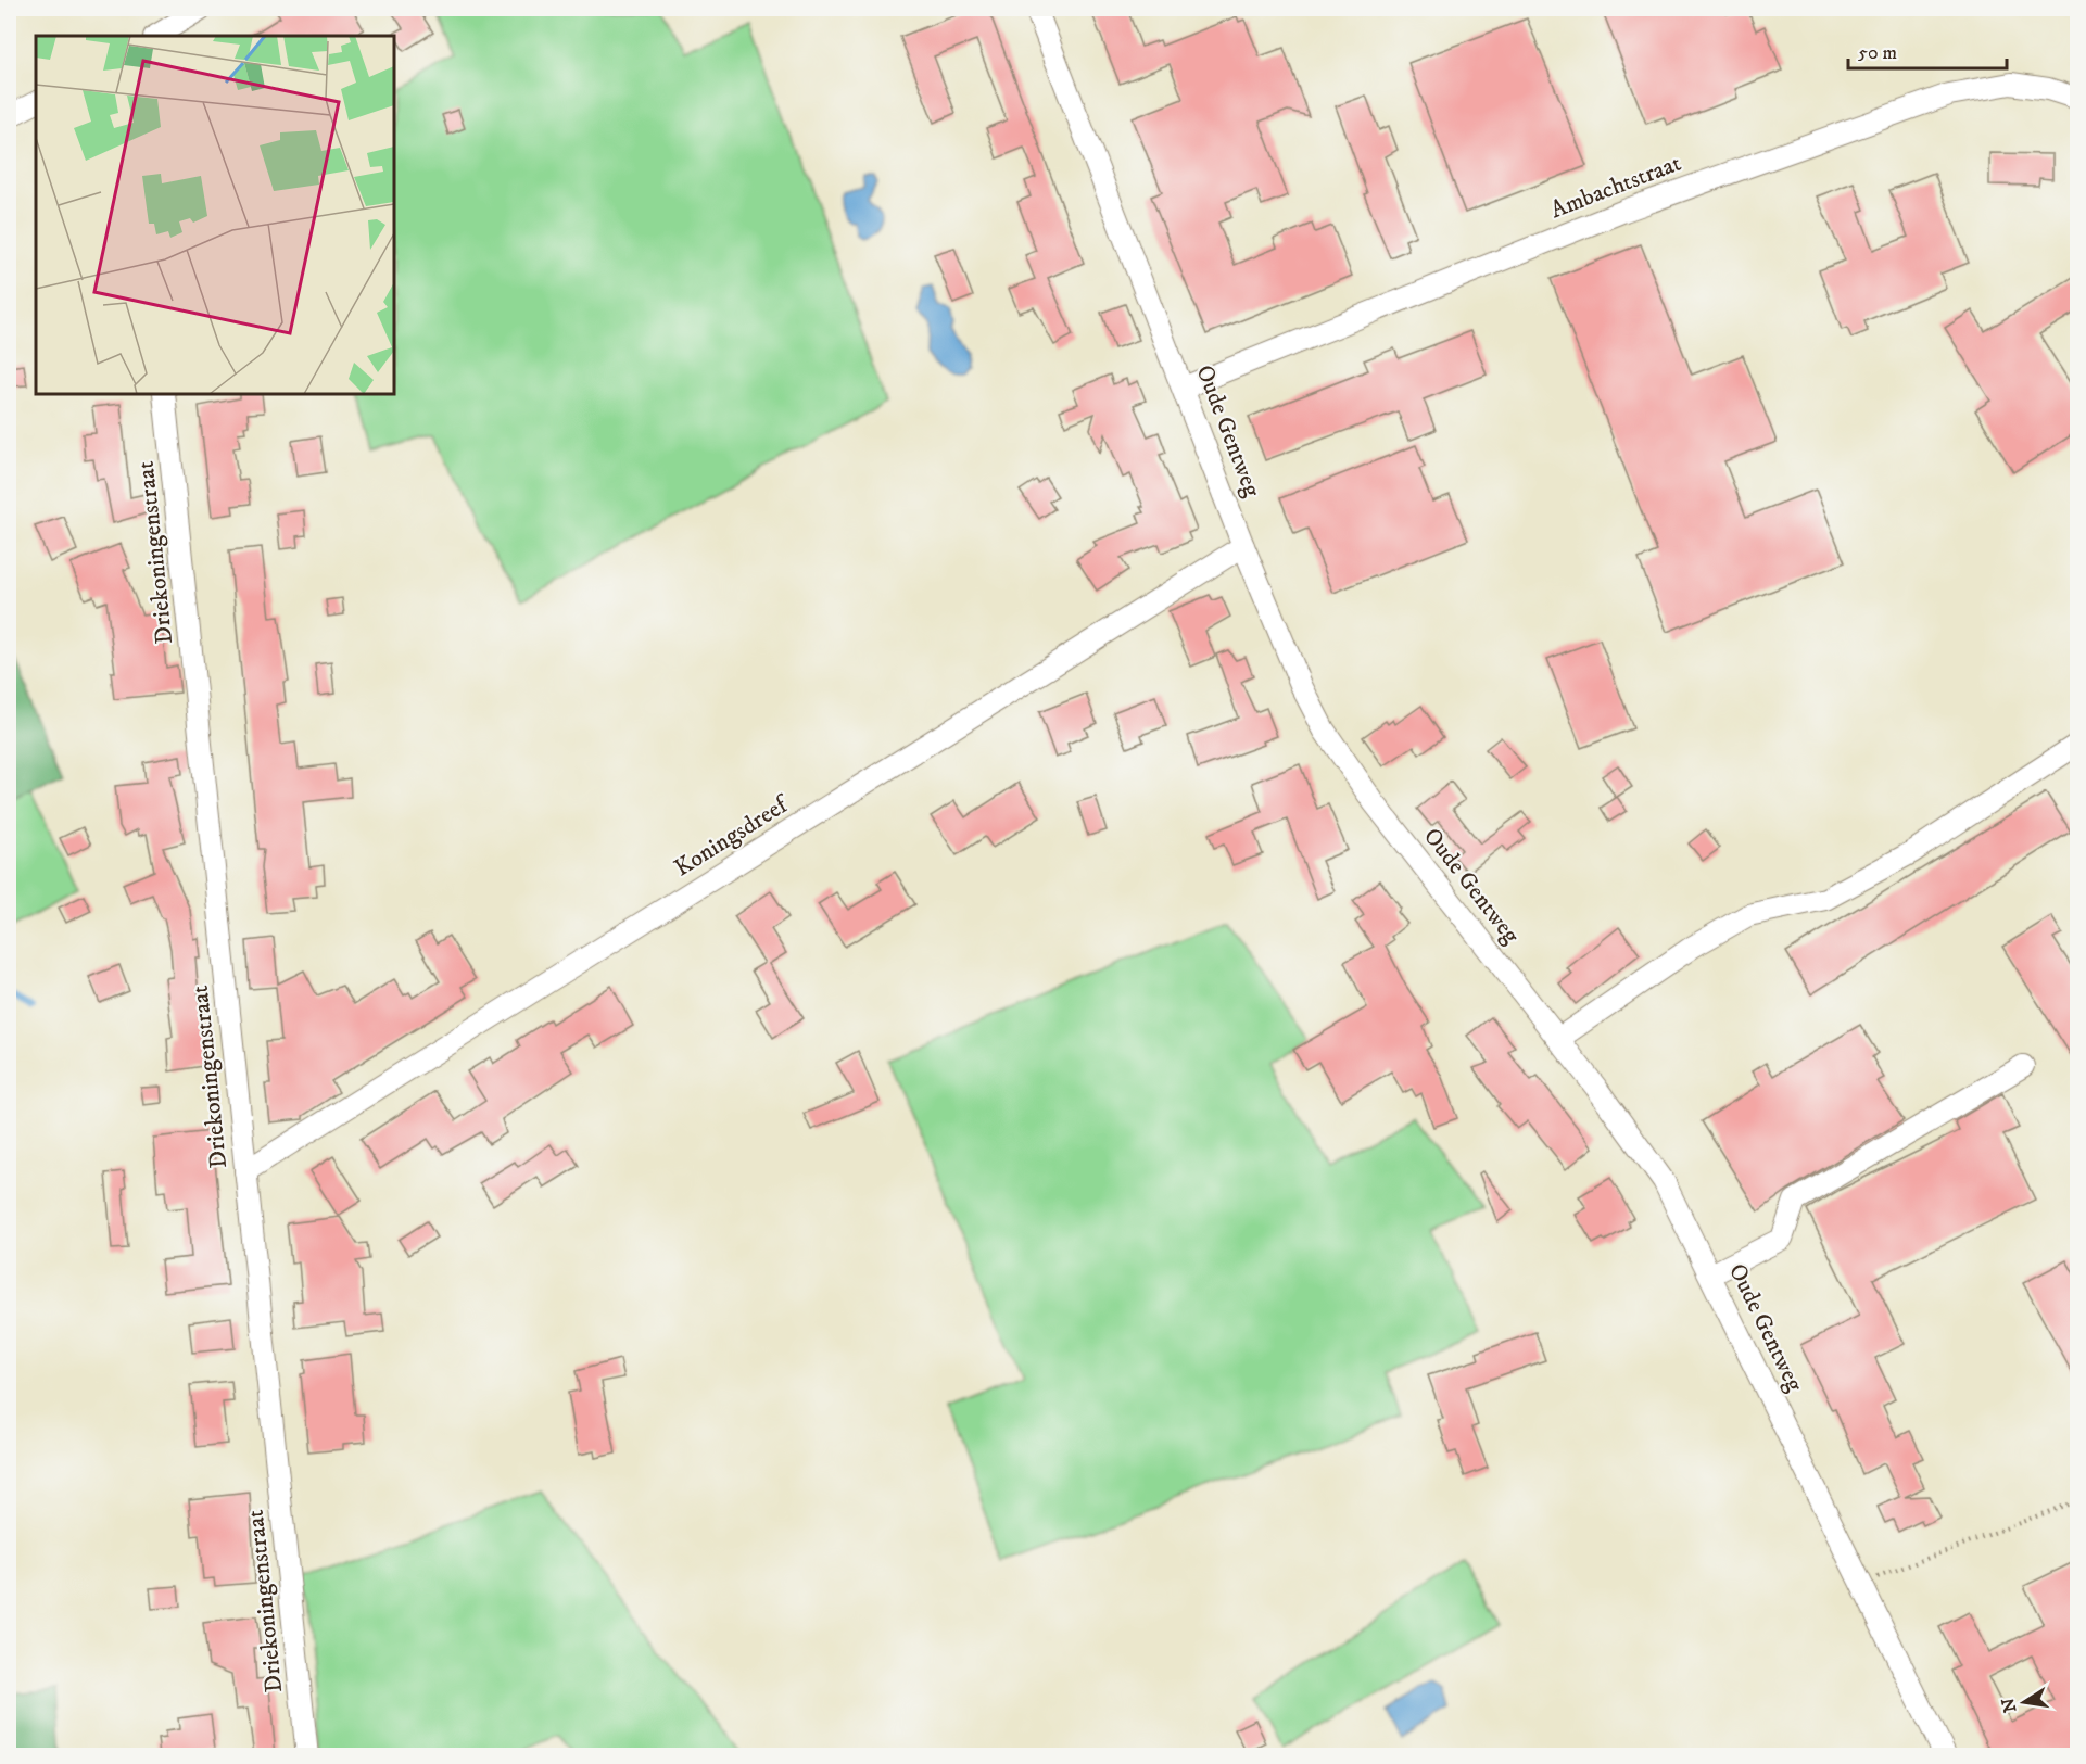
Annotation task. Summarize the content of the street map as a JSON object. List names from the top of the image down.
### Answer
{
  "streets": {
    "street": [
      "Ambachtstraat",
      "Oude Gentweg",
      "Driekoningenstraat",
      "Koningsdreef"
    ]
  },
  "crossings": [
    ["Ambachtstraat", "Oude Gentweg"],
    ["Oude Gentweg", "Koningsdreef"],
    ["Driekoningenstraat", "Koningsdreef"]
  ],
  "scale_bar": "50 m",
  "north": "left"
}
